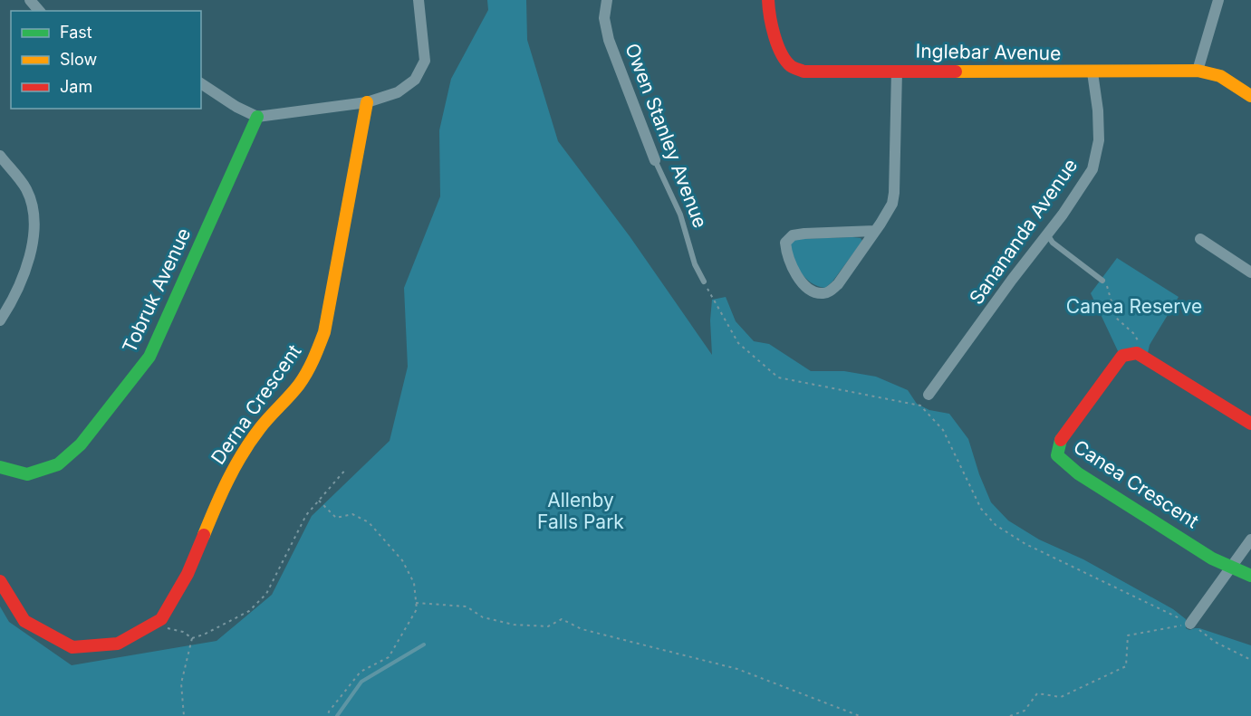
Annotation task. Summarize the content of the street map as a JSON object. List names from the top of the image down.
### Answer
{
  "streets": {
    "street": [
      "Inglebar Avenue",
      "Owen Stanley Avenue",
      "Sanananda Avenue",
      "Tobruk Avenue",
      "Derna Crescent",
      "Canea Crescent"
    ]
  },
  "crossings": [
    ["Inglebar Avenue", "Sanananda Avenue"]
  ],
  "parks": ["Canea Reserve", "Allenby Falls Park"],
  "legend": ["Fast", "Slow", "Jam"]
}
